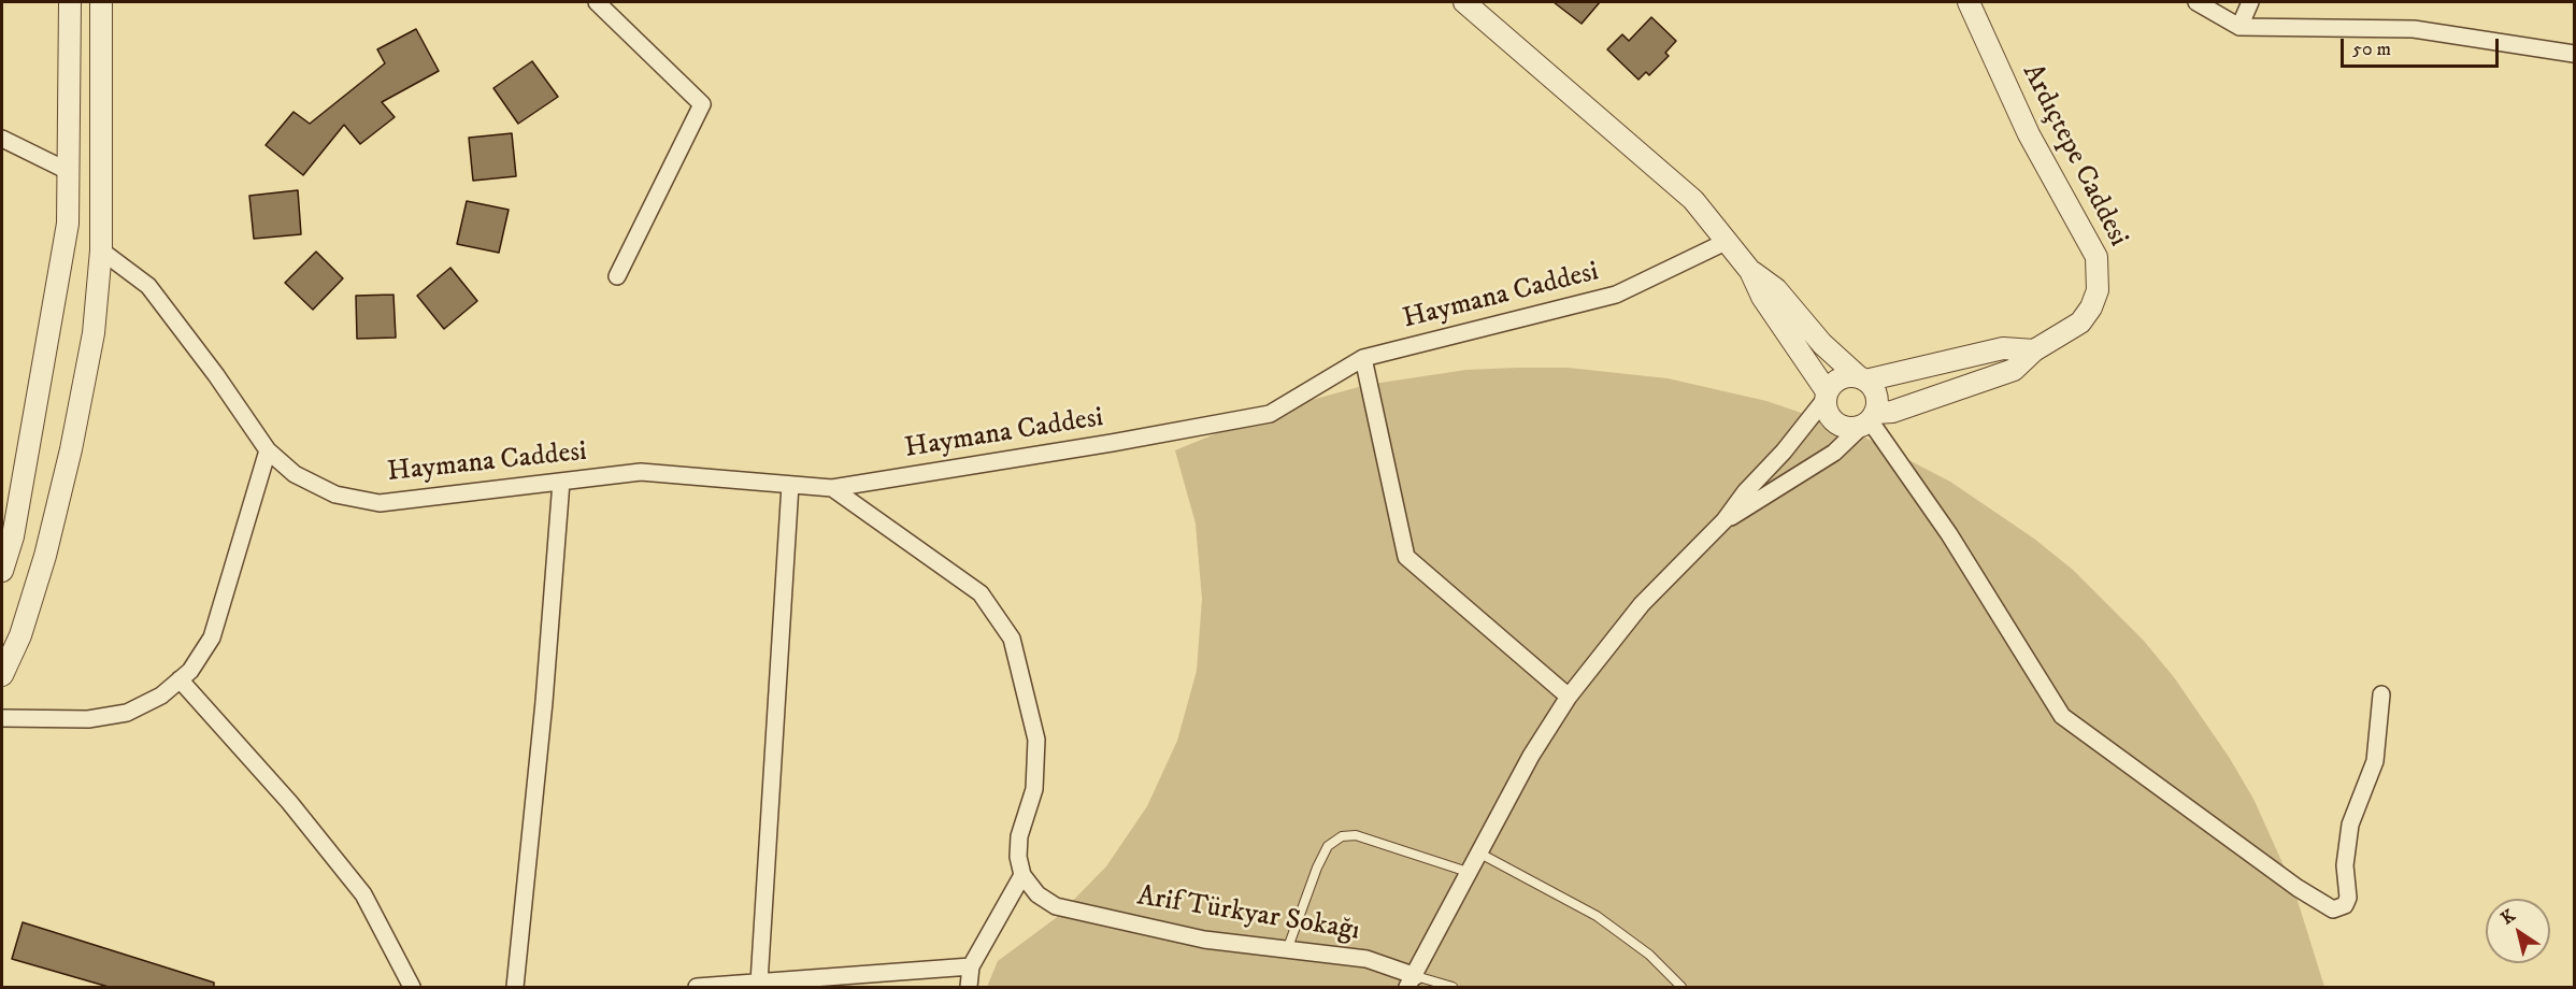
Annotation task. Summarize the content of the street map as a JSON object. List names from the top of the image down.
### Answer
{
  "streets": {
    "street": ["Ardıçtepe Caddesi", "Haymana Caddesi", "Arif Türkyar Sokağı"]
  },
  "scale_bar": "50 m",
  "north": "top left"
}
